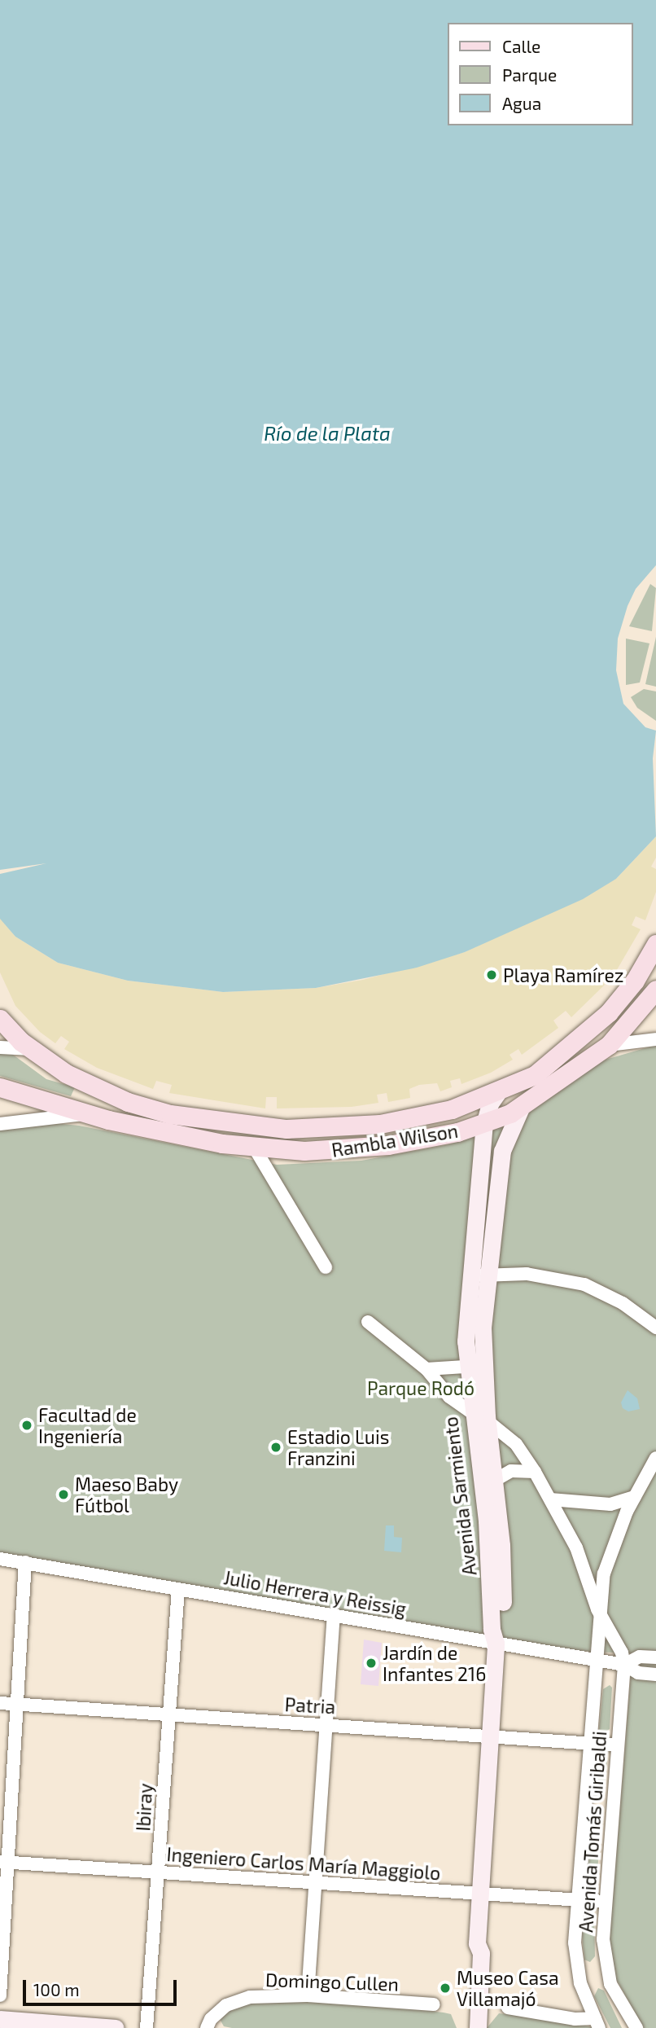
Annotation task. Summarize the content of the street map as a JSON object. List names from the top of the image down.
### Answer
{
  "streets": {
    "main road": ["Rambla Wilson"],
    "street": [
      "Avenida Sarmiento",
      "Julio Herrera y Reissig",
      "Patria",
      "Ibiray",
      "Avenida Tomás Giribaldi",
      "Ingeniero Carlos María Maggiolo",
      "Domingo Cullen"
    ]
  },
  "crossings": [
    ["Rambla Wilson", "Avenida Sarmiento"],
    ["Avenida Sarmiento", "Julio Herrera y Reissig"],
    ["Avenida Sarmiento", "Patria"],
    ["Avenida Sarmiento", "Ingeniero Carlos María Maggiolo"],
    ["Julio Herrera y Reissig", "Ibiray"],
    ["Julio Herrera y Reissig", "Avenida Tomás Giribaldi"],
    ["Patria", "Ibiray"],
    ["Patria", "Avenida Tomás Giribaldi"],
    ["Ibiray", "Ingeniero Carlos María Maggiolo"],
    ["Avenida Tomás Giribaldi", "Ingeniero Carlos María Maggiolo"]
  ],
  "water": ["Río de la Plata"],
  "parks": ["Parque Rodó"],
  "places": [
    "Playa Ramírez",
    "Facultad de Ingeniería",
    "Estadio Luis Franzini",
    "Maeso Baby Fútbol",
    "Jardín de Infantes 216",
    "Museo Casa Villamajó"
  ],
  "legend": ["Calle", "Parque", "Agua"],
  "scale_bar": "100 m"
}
